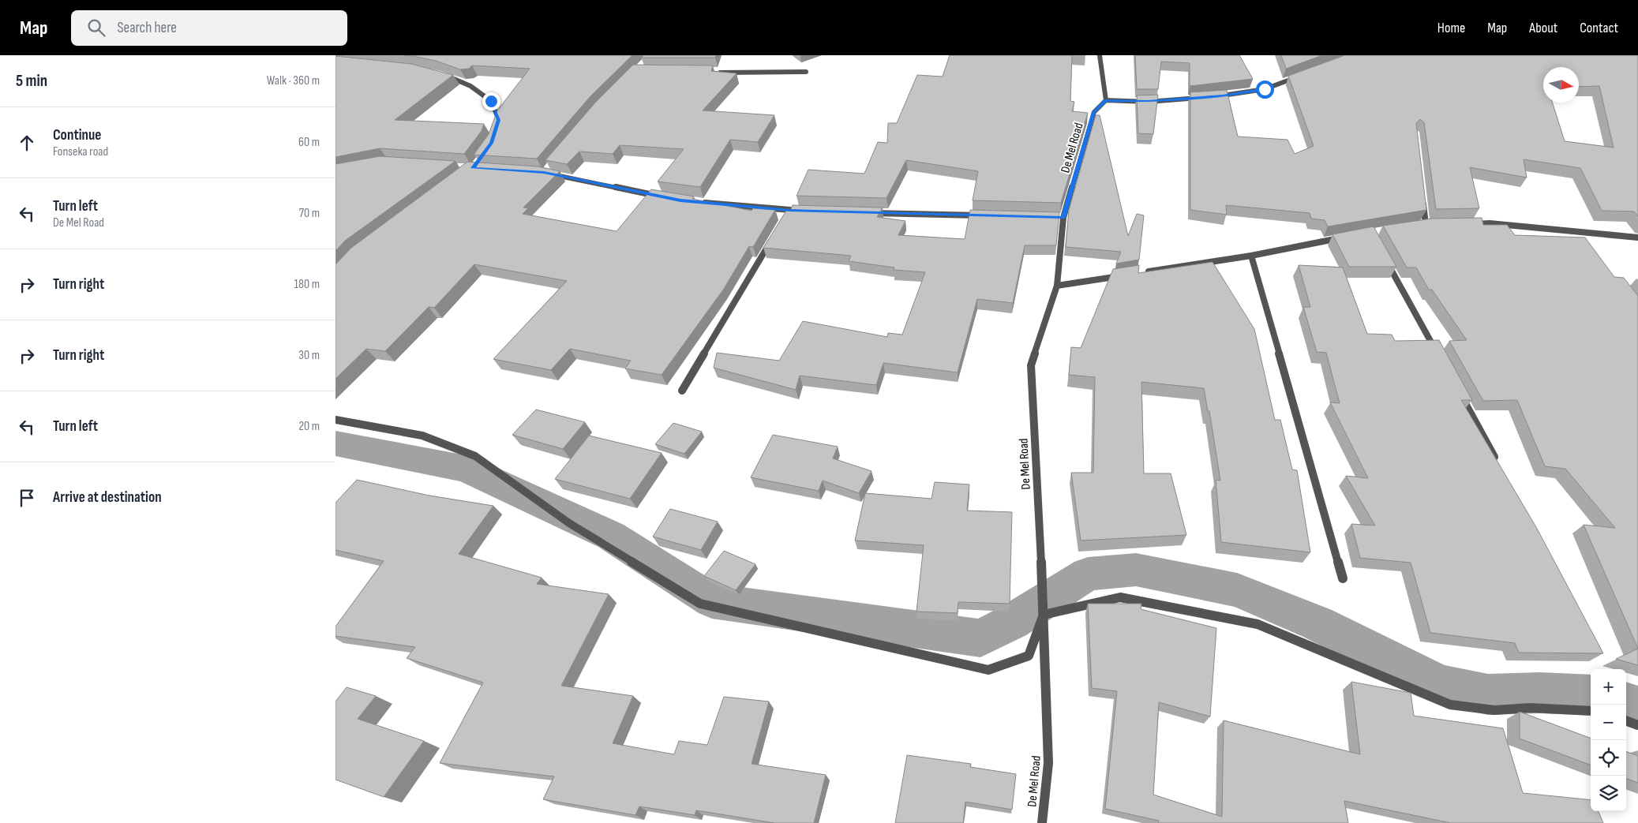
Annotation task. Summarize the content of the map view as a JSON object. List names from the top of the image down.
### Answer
{
  "streets": {
    "street": ["De Mel Road"]
  },
  "north": "right",
  "page": {
    "header": "Map",
    "search": "Search here",
    "nav": [
      "Home",
      "Map",
      "About",
      "Contact"
    ],
    "heading": ["5 min", "Walk · 360 m"],
    "list": [
      ["Continue", "Fonseka road", "60 m"],
      ["Turn left", "De Mel Road", "70 m"],
      ["Turn right", "180 m"],
      ["Turn right", "30 m"],
      ["Turn left", "20 m"],
      "Arrive at destination"
    ],
    "map_buttons": ["+", "−"]
  }
}
